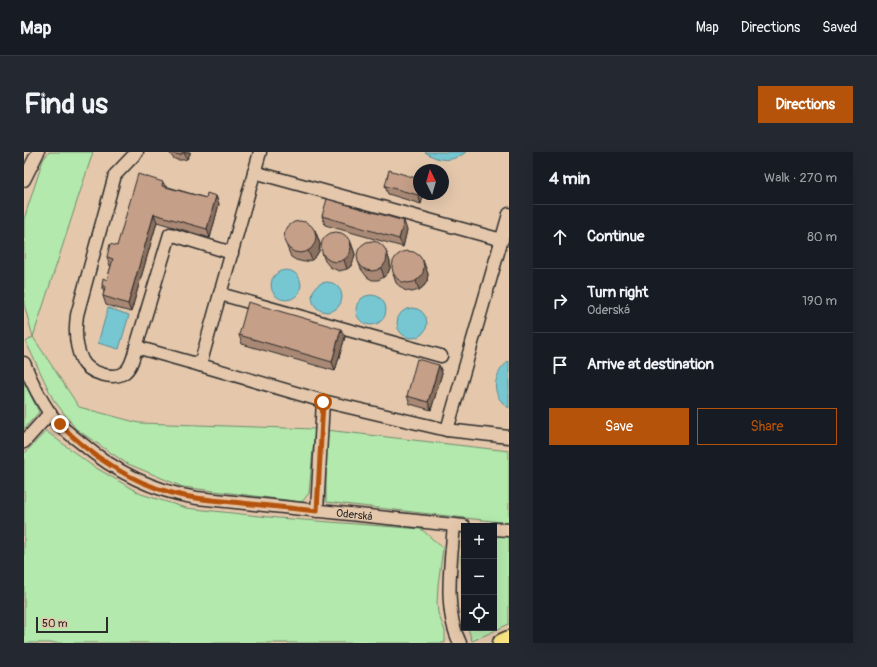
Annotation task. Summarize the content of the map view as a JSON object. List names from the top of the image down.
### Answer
{
  "streets": {
    "street": ["Oderská"]
  },
  "scale_bar": "50 m",
  "north": "top",
  "page": {
    "header": "Map",
    "nav": ["Map", "Directions", "Saved"],
    "buttons": [
      "Directions",
      ["Save", "Share"]
    ],
    "title": "Find us",
    "heading": ["4 min", "Walk · 270 m"],
    "list": [
      ["Continue", "80 m"],
      ["Turn right", "Oderská", "190 m"],
      "Arrive at destination"
    ],
    "map_buttons": ["+", "−"],
    "scale": "50 m"
  }
}
